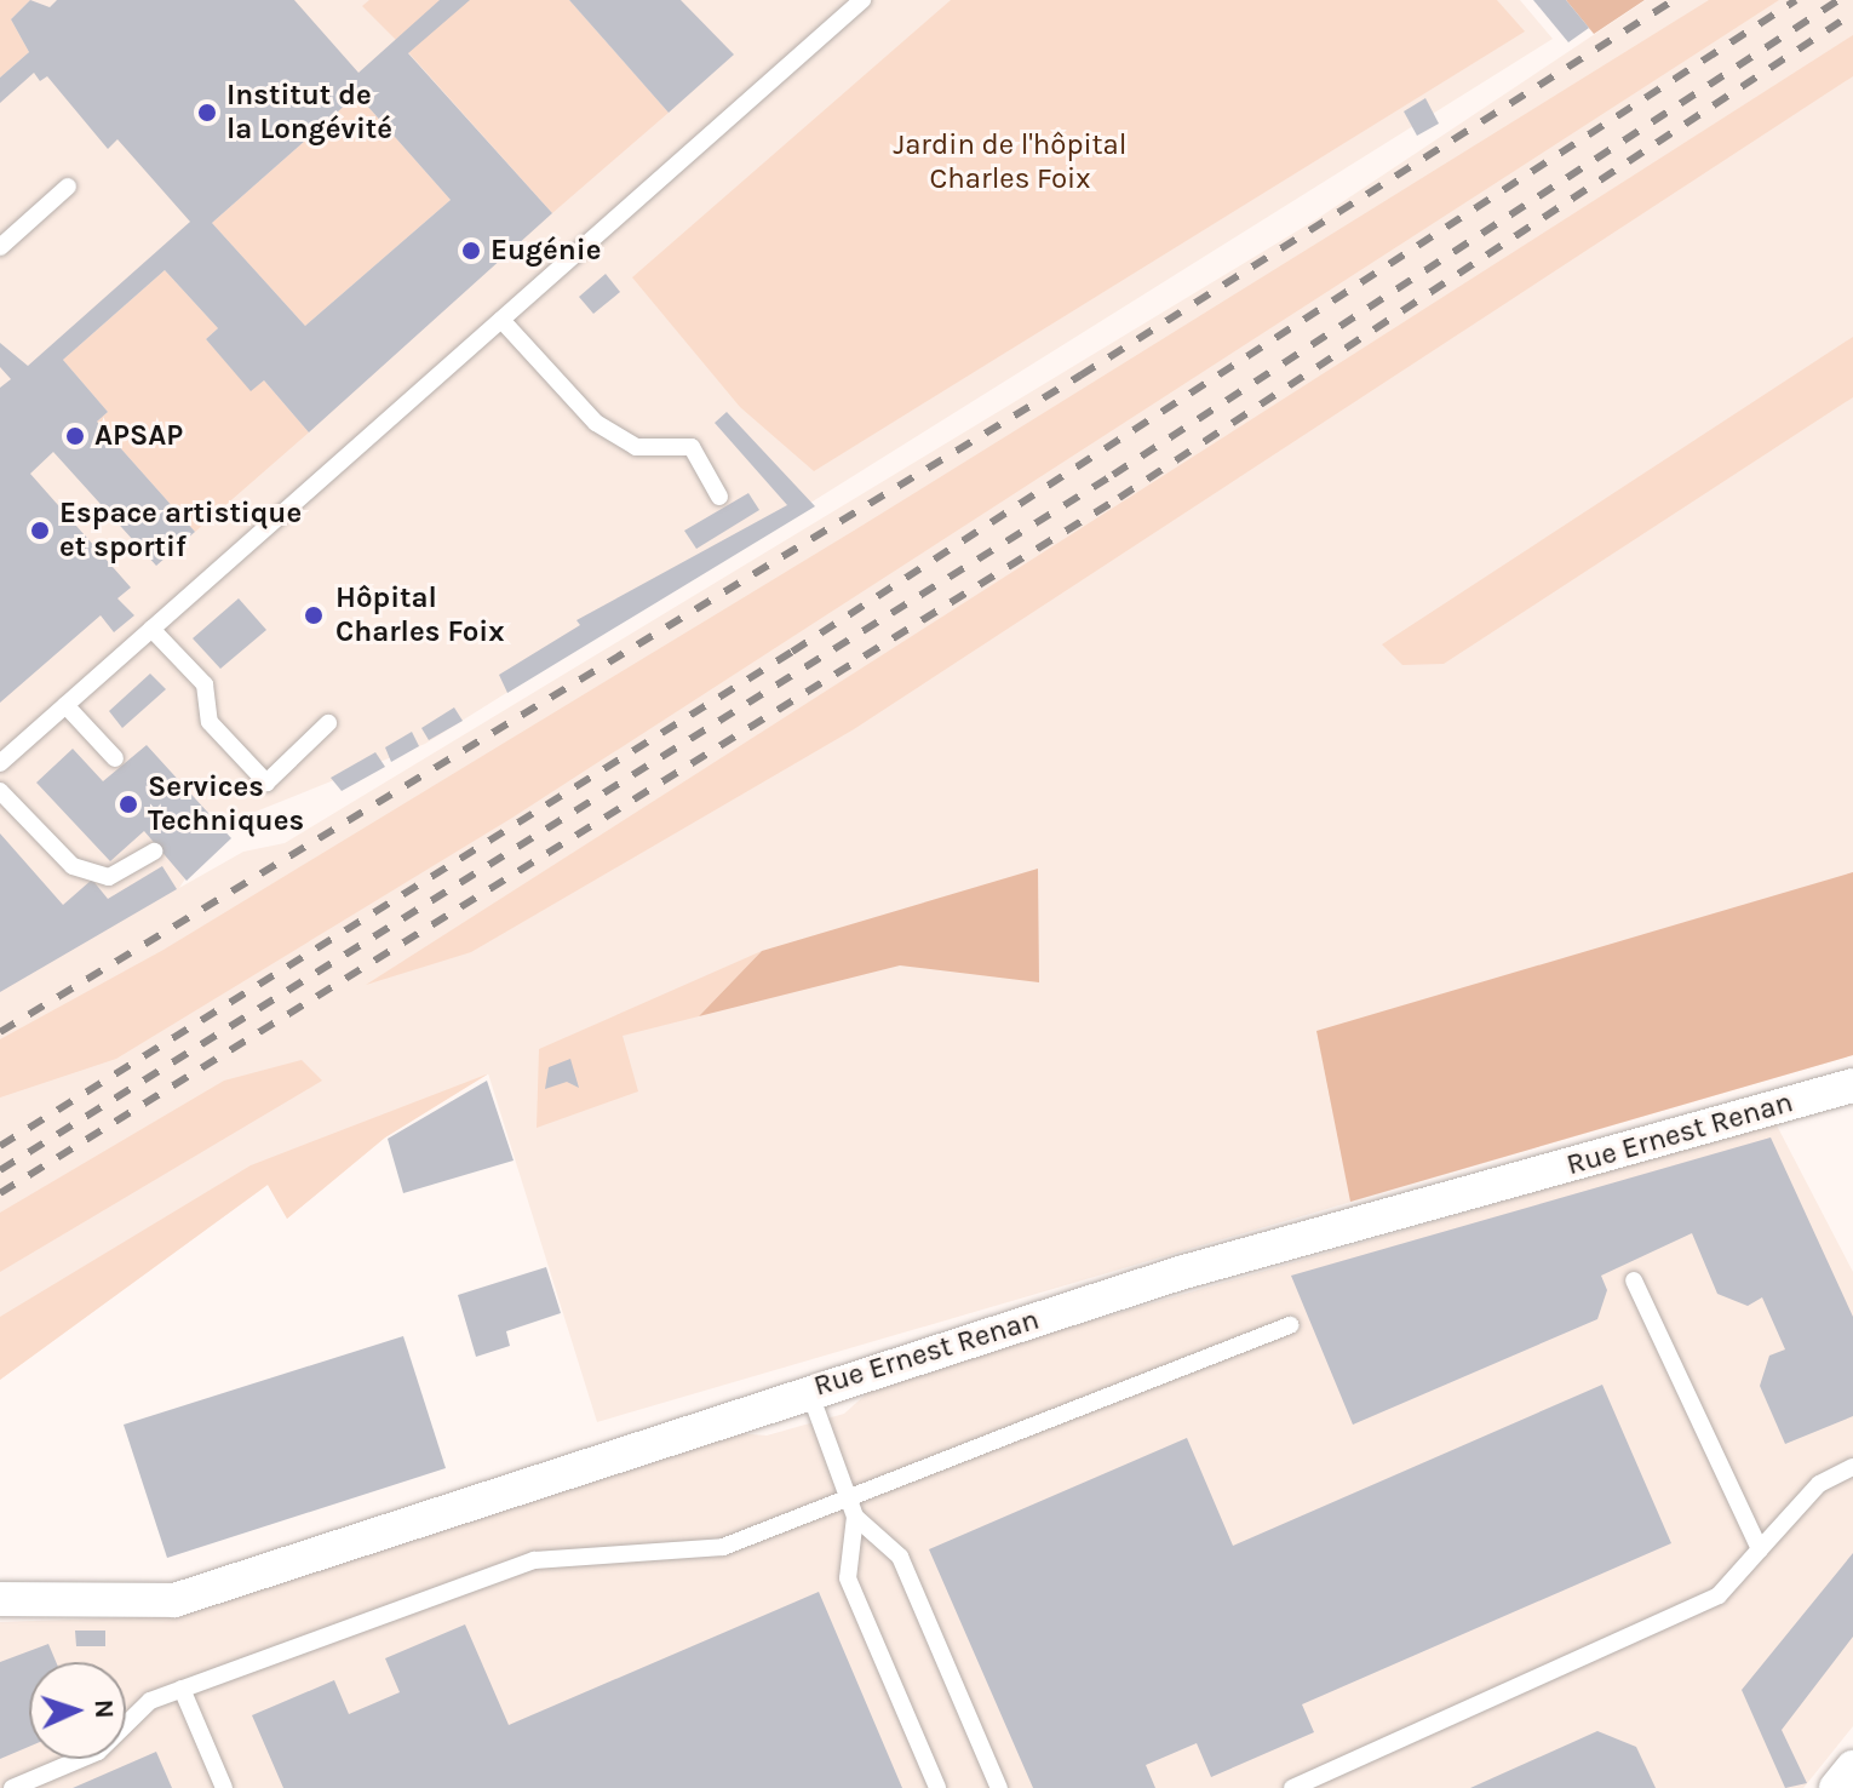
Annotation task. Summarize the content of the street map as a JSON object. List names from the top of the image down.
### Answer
{
  "streets": {
    "street": ["Rue Ernest Renan"]
  },
  "parks": ["Jardin de l'hôpital Charles Foix"],
  "places": [
    "Institut de la Longévité",
    "Eugénie",
    "APSAP",
    "Espace artistique et sportif",
    "Hôpital Charles Foix",
    "Services Techniques"
  ],
  "north": "right"
}
